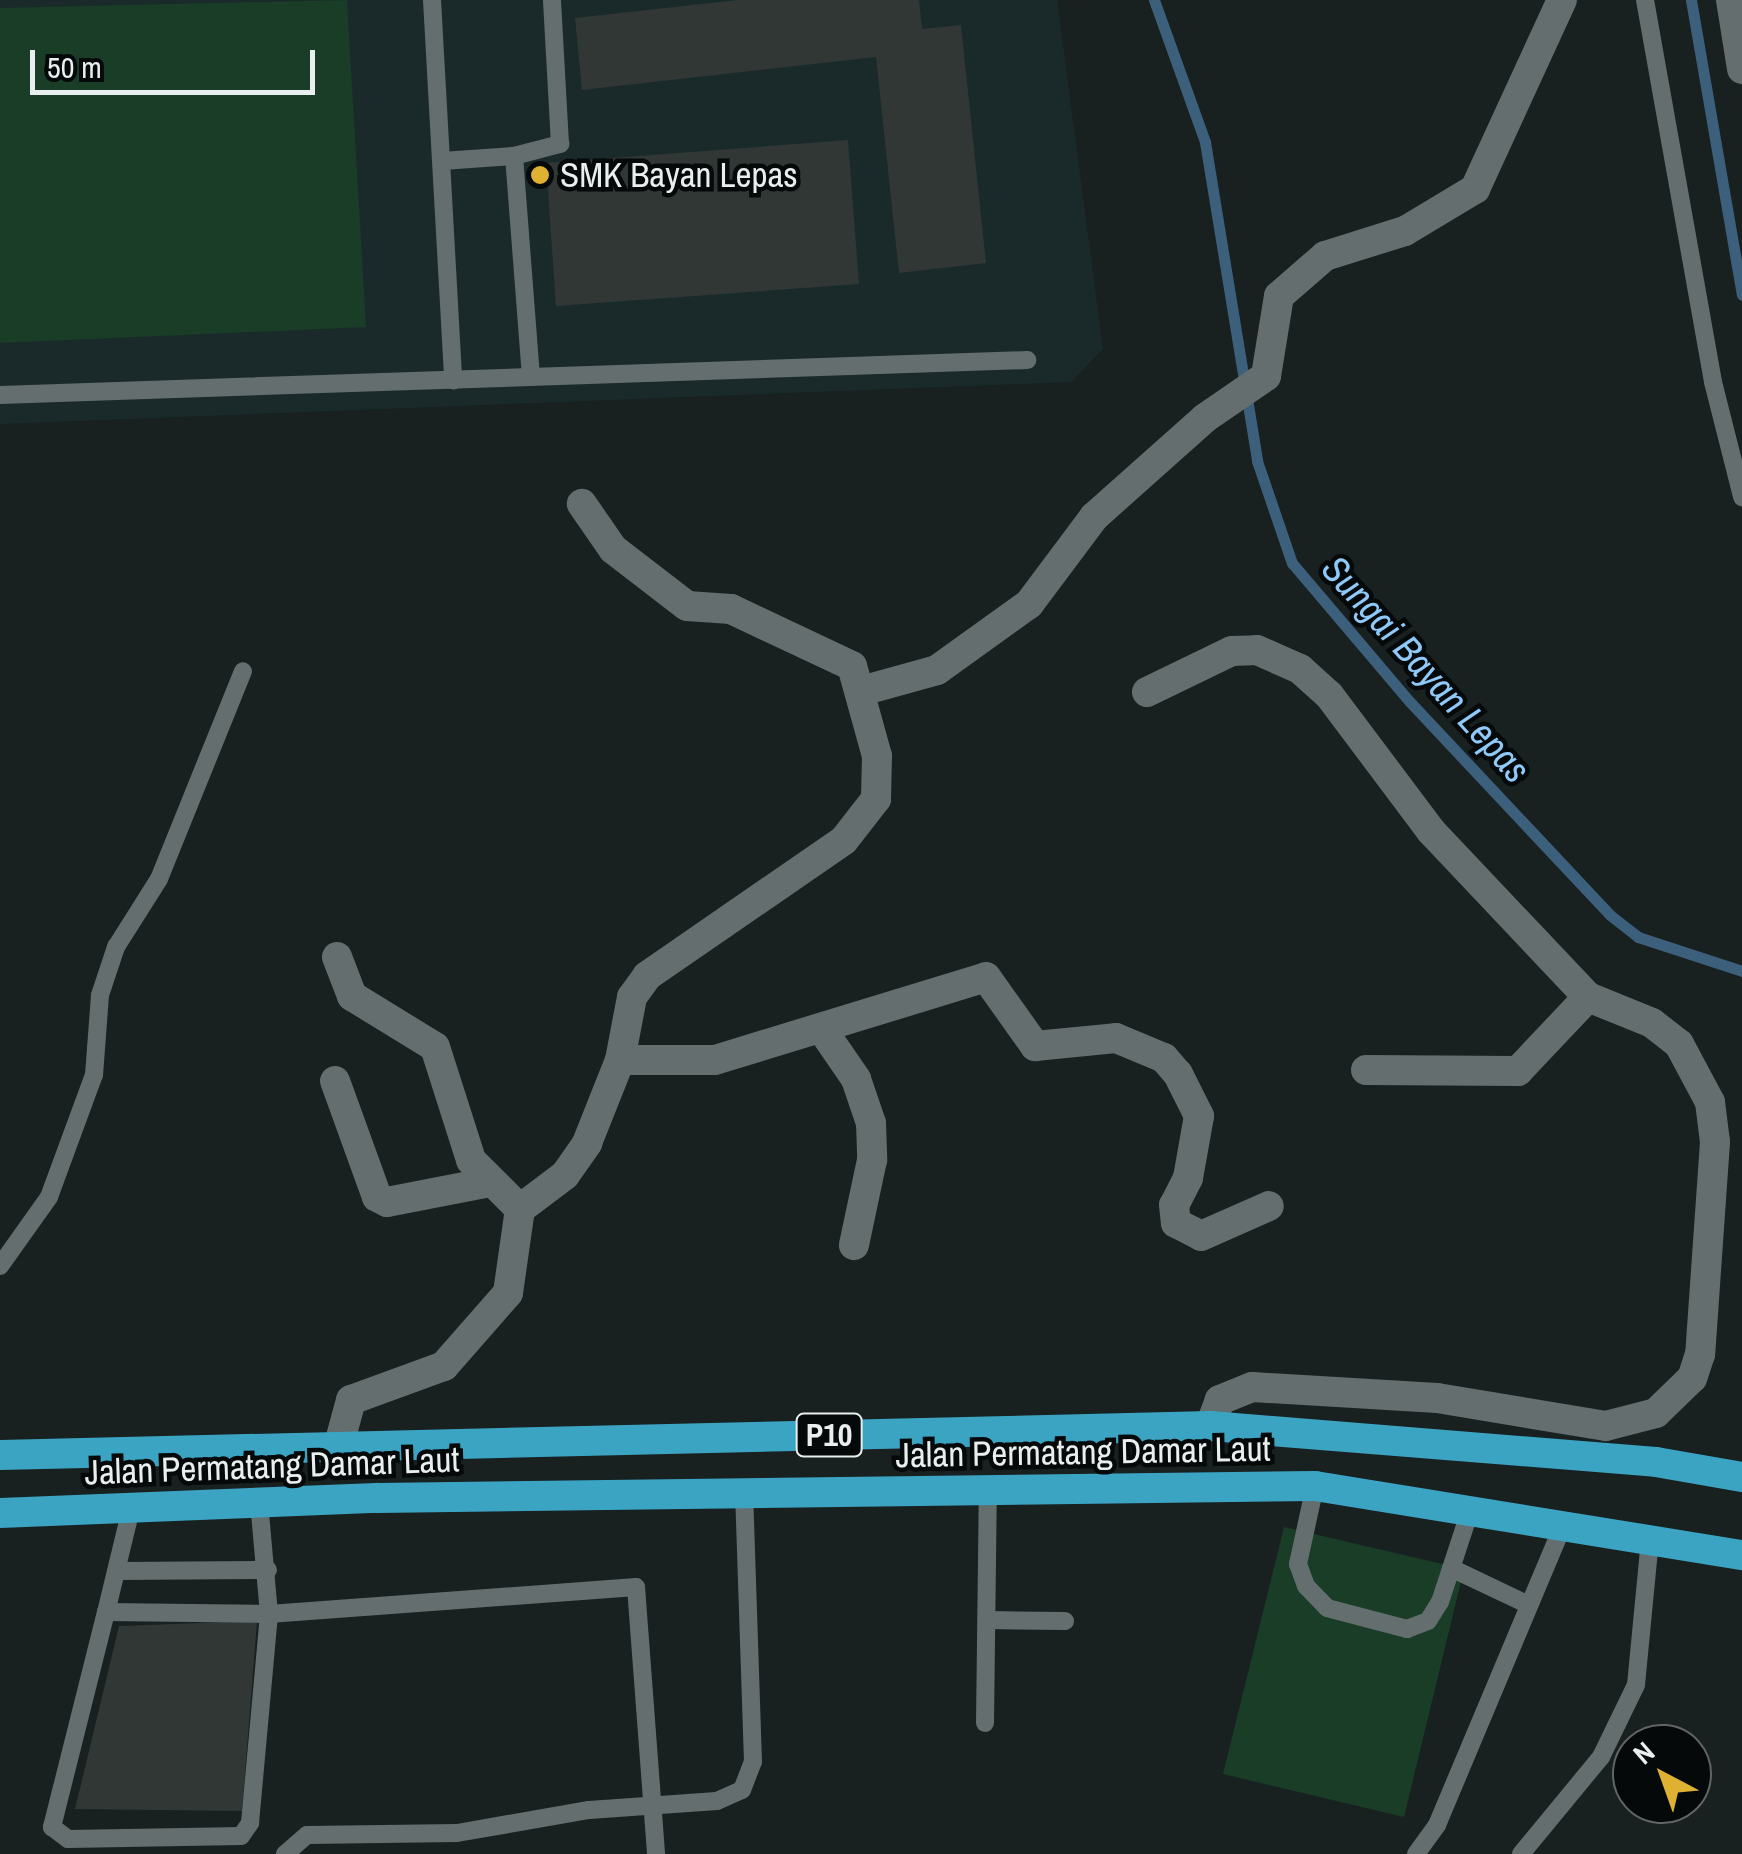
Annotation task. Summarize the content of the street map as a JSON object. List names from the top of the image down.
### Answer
{
  "streets": {
    "highway": ["P10", "Jalan Permatang Damar Laut"]
  },
  "water": ["Sungai Bayan Lepas"],
  "places": ["SMK Bayan Lepas"],
  "scale_bar": "50 m",
  "north": "top left"
}
